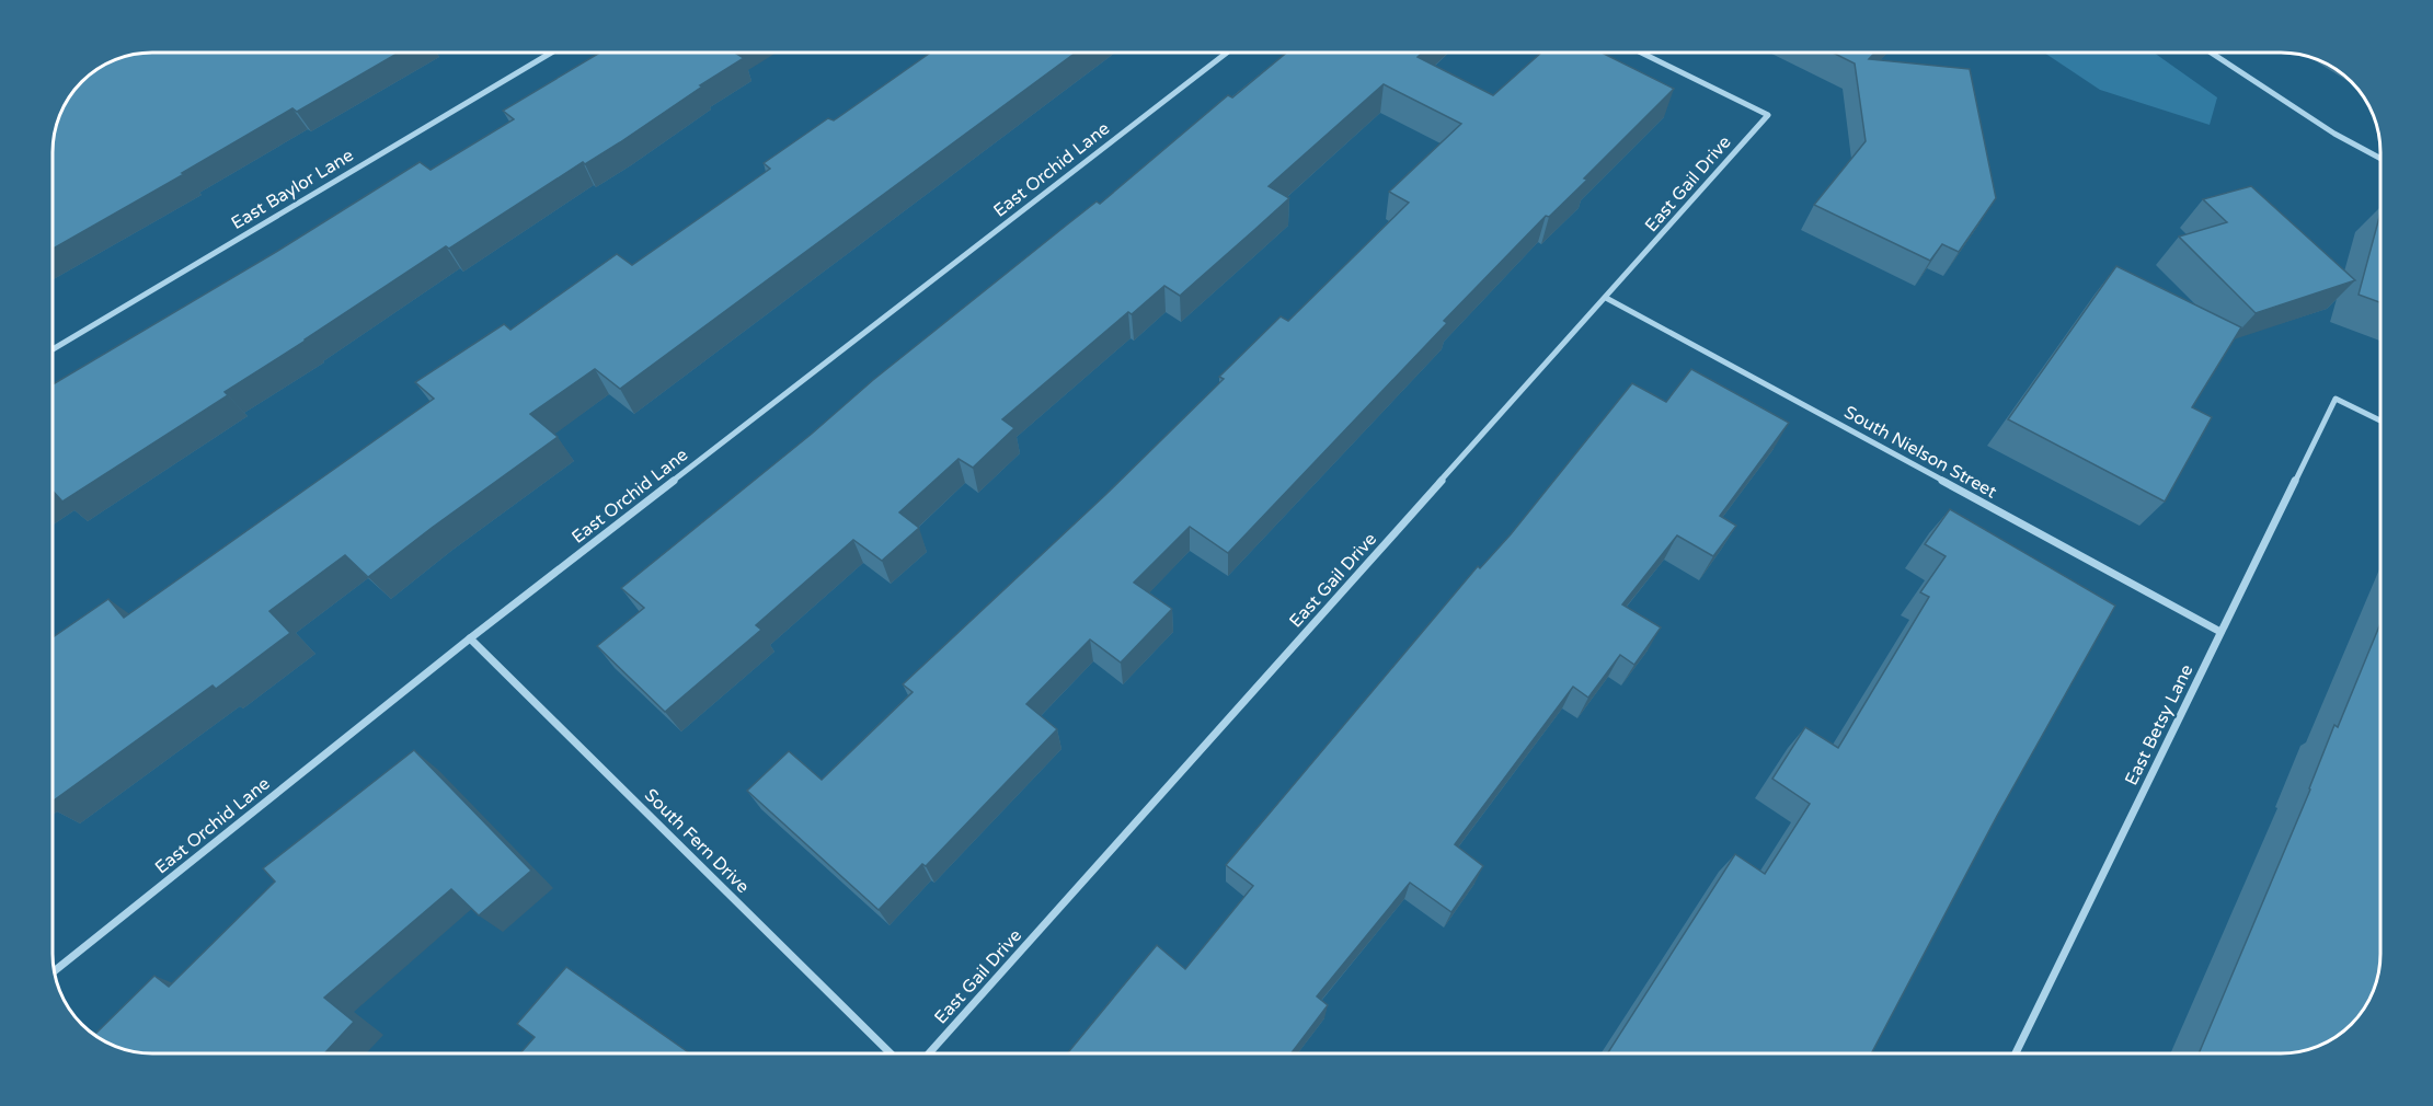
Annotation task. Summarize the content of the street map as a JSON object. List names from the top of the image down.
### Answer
{
  "streets": {
    "street": [
      "East Orchid Lane",
      "East Gail Drive",
      "East Baylor Lane",
      "South Nielson Street",
      "East Betsy Lane",
      "South Fern Drive"
    ]
  },
  "crossings": [
    ["East Orchid Lane", "South Fern Drive"],
    ["East Gail Drive", "South Nielson Street"],
    ["South Nielson Street", "East Betsy Lane"]
  ]
}
